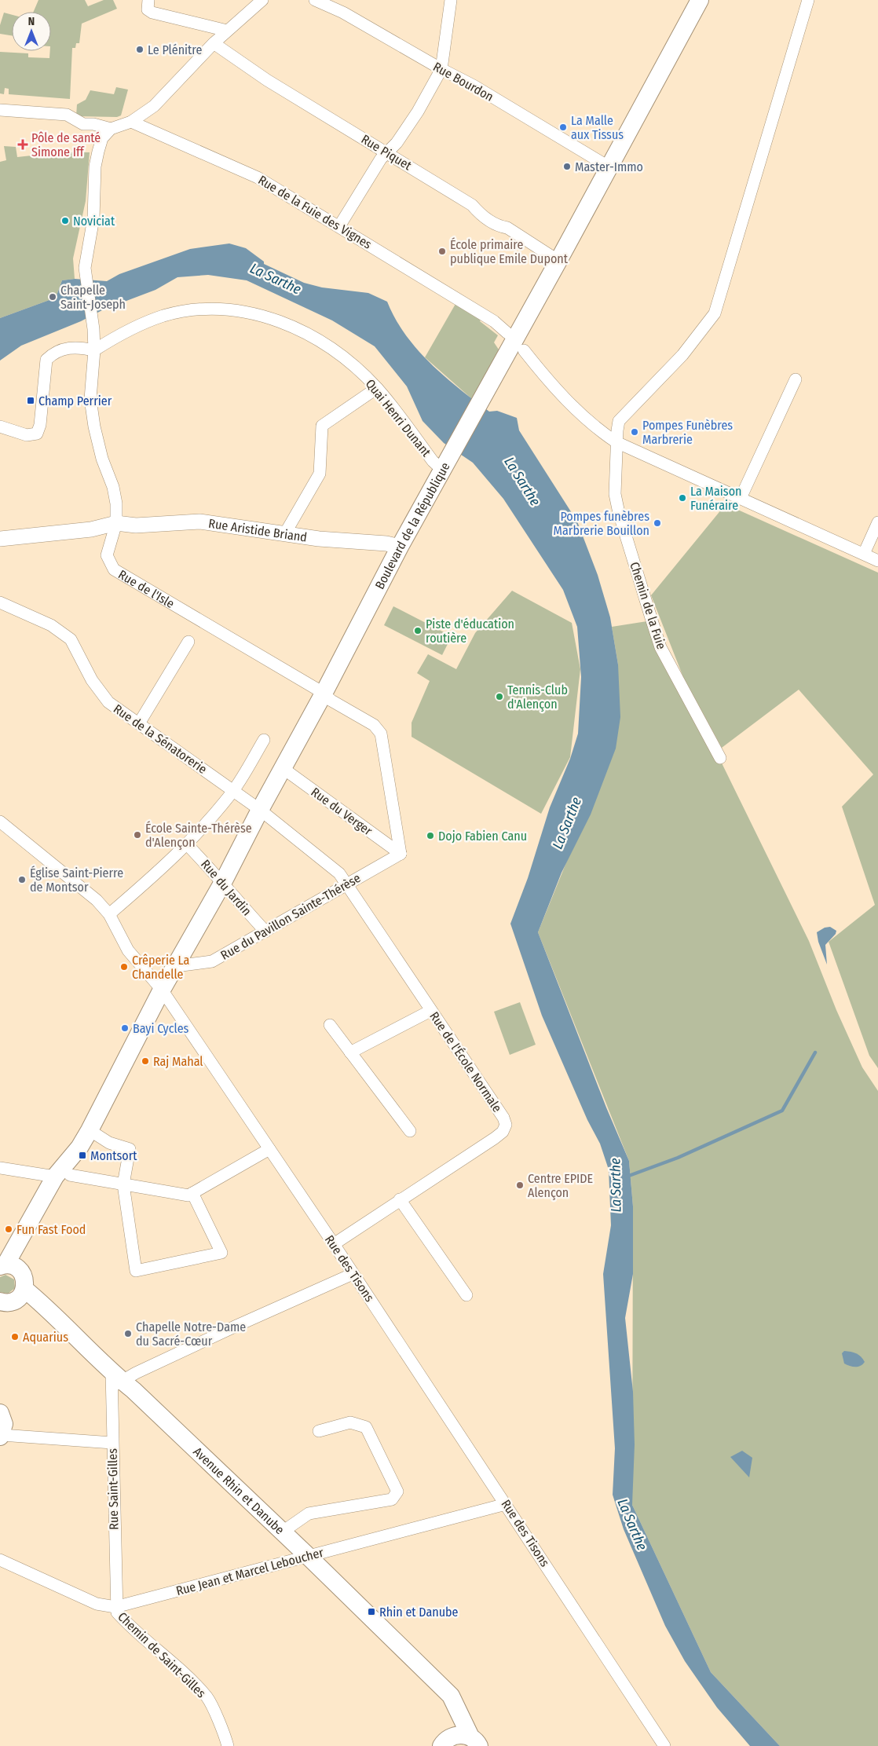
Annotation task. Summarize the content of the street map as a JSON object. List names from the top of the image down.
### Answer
{
  "streets": {
    "main road": ["Boulevard de la République", "Avenue Rhin et Danube"],
    "street": [
      "Rue Bourdon",
      "Rue Piquet",
      "Rue de la Fuie des Vignes",
      "Quai Henri Dunant",
      "Rue Aristide Briand",
      "Rue de l'Isle",
      "Chemin de la Fuie",
      "Rue de la Sénatorerie",
      "Rue du Verger",
      "Rue du Jardin",
      "Rue du Pavillon Sainte-Thérèse",
      "Rue de l'École Normale",
      "Rue des Tisons",
      "Rue Saint-Gilles",
      "Rue Jean et Marcel Leboucher",
      "Chemin de Saint-Gilles"
    ]
  },
  "crossings": [
    ["Rue Piquet", "Boulevard de la République"],
    ["Quai Henri Dunant", "Boulevard de la République"],
    ["Quai Henri Dunant", "Rue de l'Isle"],
    ["Boulevard de la République", "Rue Aristide Briand"],
    ["Boulevard de la République", "Rue de l'Isle"],
    ["Boulevard de la République", "Rue de la Sénatorerie"],
    ["Boulevard de la République", "Rue du Verger"],
    ["Boulevard de la République", "Rue du Jardin"],
    ["Boulevard de la République", "Rue du Pavillon Sainte-Thérèse"],
    ["Boulevard de la République", "Rue de l'École Normale"],
    ["Boulevard de la République", "Rue des Tisons"],
    ["Rue Aristide Briand", "Rue de l'Isle"],
    ["Rue de l'Isle", "Rue du Verger"],
    ["Rue de l'Isle", "Rue du Pavillon Sainte-Thérèse"],
    ["Rue de la Sénatorerie", "Rue de l'École Normale"],
    ["Rue du Verger", "Rue du Pavillon Sainte-Thérèse"],
    ["Rue du Jardin", "Rue du Pavillon Sainte-Thérèse"],
    ["Rue du Pavillon Sainte-Thérèse", "Rue de l'École Normale"],
    ["Rue de l'École Normale", "Rue des Tisons"],
    ["Rue des Tisons", "Rue Jean et Marcel Leboucher"],
    ["Rue Saint-Gilles", "Avenue Rhin et Danube"],
    ["Rue Saint-Gilles", "Rue Jean et Marcel Leboucher"],
    ["Rue Saint-Gilles", "Chemin de Saint-Gilles"],
    ["Avenue Rhin et Danube", "Rue Jean et Marcel Leboucher"],
    ["Rue Jean et Marcel Leboucher", "Chemin de Saint-Gilles"]
  ],
  "water": ["La Sarthe"],
  "places": {
    "other": [
      "Le Plénitre",
      "La Malle aux Tissus",
      "Master-Immo",
      "Noviciat",
      "École primaire publique Emile Dupont",
      "Chapelle Saint-Joseph",
      "Pompes Funèbres Marbrerie",
      "La Maison Funéraire",
      "Pompes funèbres Marbrerie Bouillon",
      "Piste d'éducation routière",
      "Tennis-Club d'Alençon",
      "École Sainte-Thérèse d'Alençon",
      "Dojo Fabien Canu",
      "Église Saint-Pierre de Montsor",
      "Crêperie La Chandelle",
      "Bayi Cycles",
      "Raj Mahal",
      "Centre EPIDE Alençon",
      "Fun Fast Food",
      "Chapelle Notre-Dame du Sacré-Cœur",
      "Aquarius"
    ],
    "health": ["Pôle de santé Simone Iff"],
    "transit": ["Champ Perrier", "Montsort", "Rhin et Danube"]
  },
  "north": "top"
}
